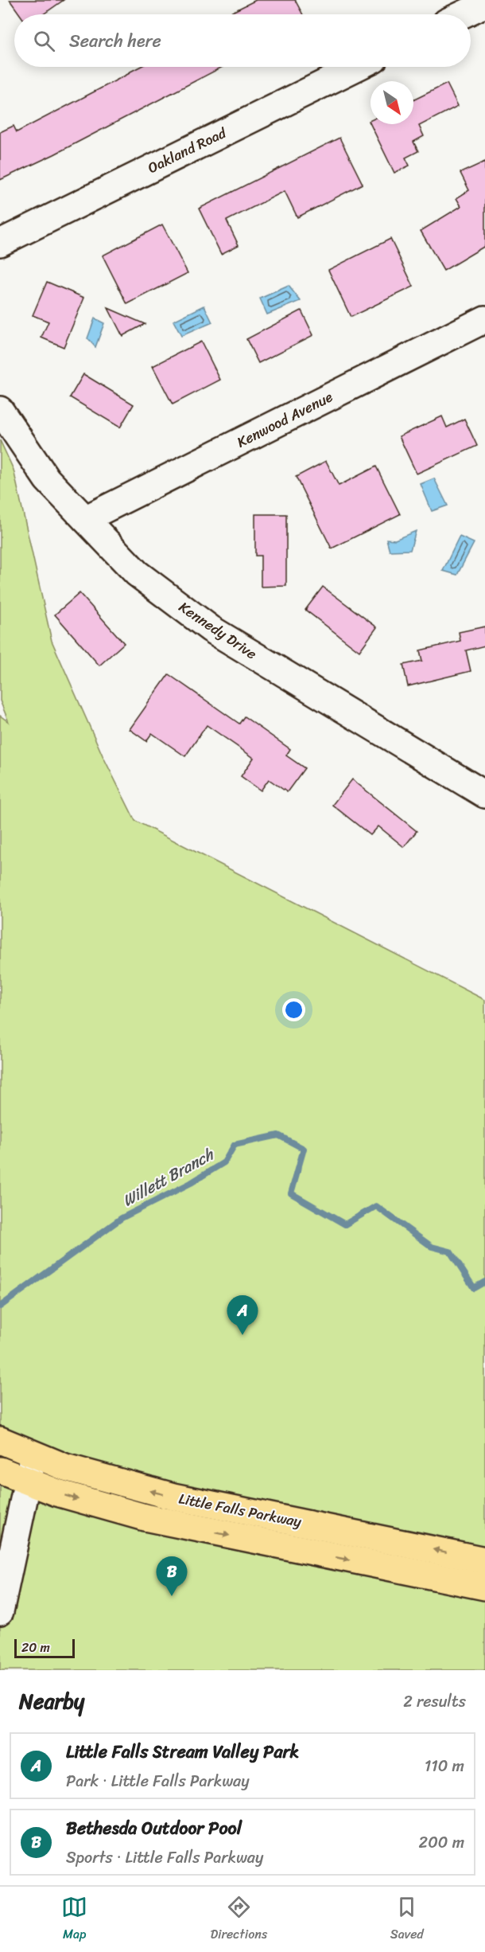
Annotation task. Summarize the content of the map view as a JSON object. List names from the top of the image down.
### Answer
{
  "streets": {
    "main road": ["Little Falls Parkway"],
    "street": ["Oakland Road", "Kenwood Avenue", "Kennedy Drive"]
  },
  "crossings": [
    ["Kenwood Avenue", "Kennedy Drive"]
  ],
  "water": ["Willett Branch"],
  "scale_bar": "20 m",
  "north": "bottom right",
  "page": {
    "search": "Search here",
    "pins": ["A", "B"],
    "scale": "20 m",
    "heading": ["Nearby", "2 results"],
    "list": [
      {
        "mark": "A",
        "name": "Little Falls Stream Valley Park",
        "note": "Park · Little Falls Parkway",
        "value": "110 m"
      },
      {
        "mark": "B",
        "name": "Bethesda Outdoor Pool",
        "note": "Sports · Little Falls Parkway",
        "value": "200 m"
      }
    ],
    "nav": ["Map", "Directions", "Saved"]
  }
}
